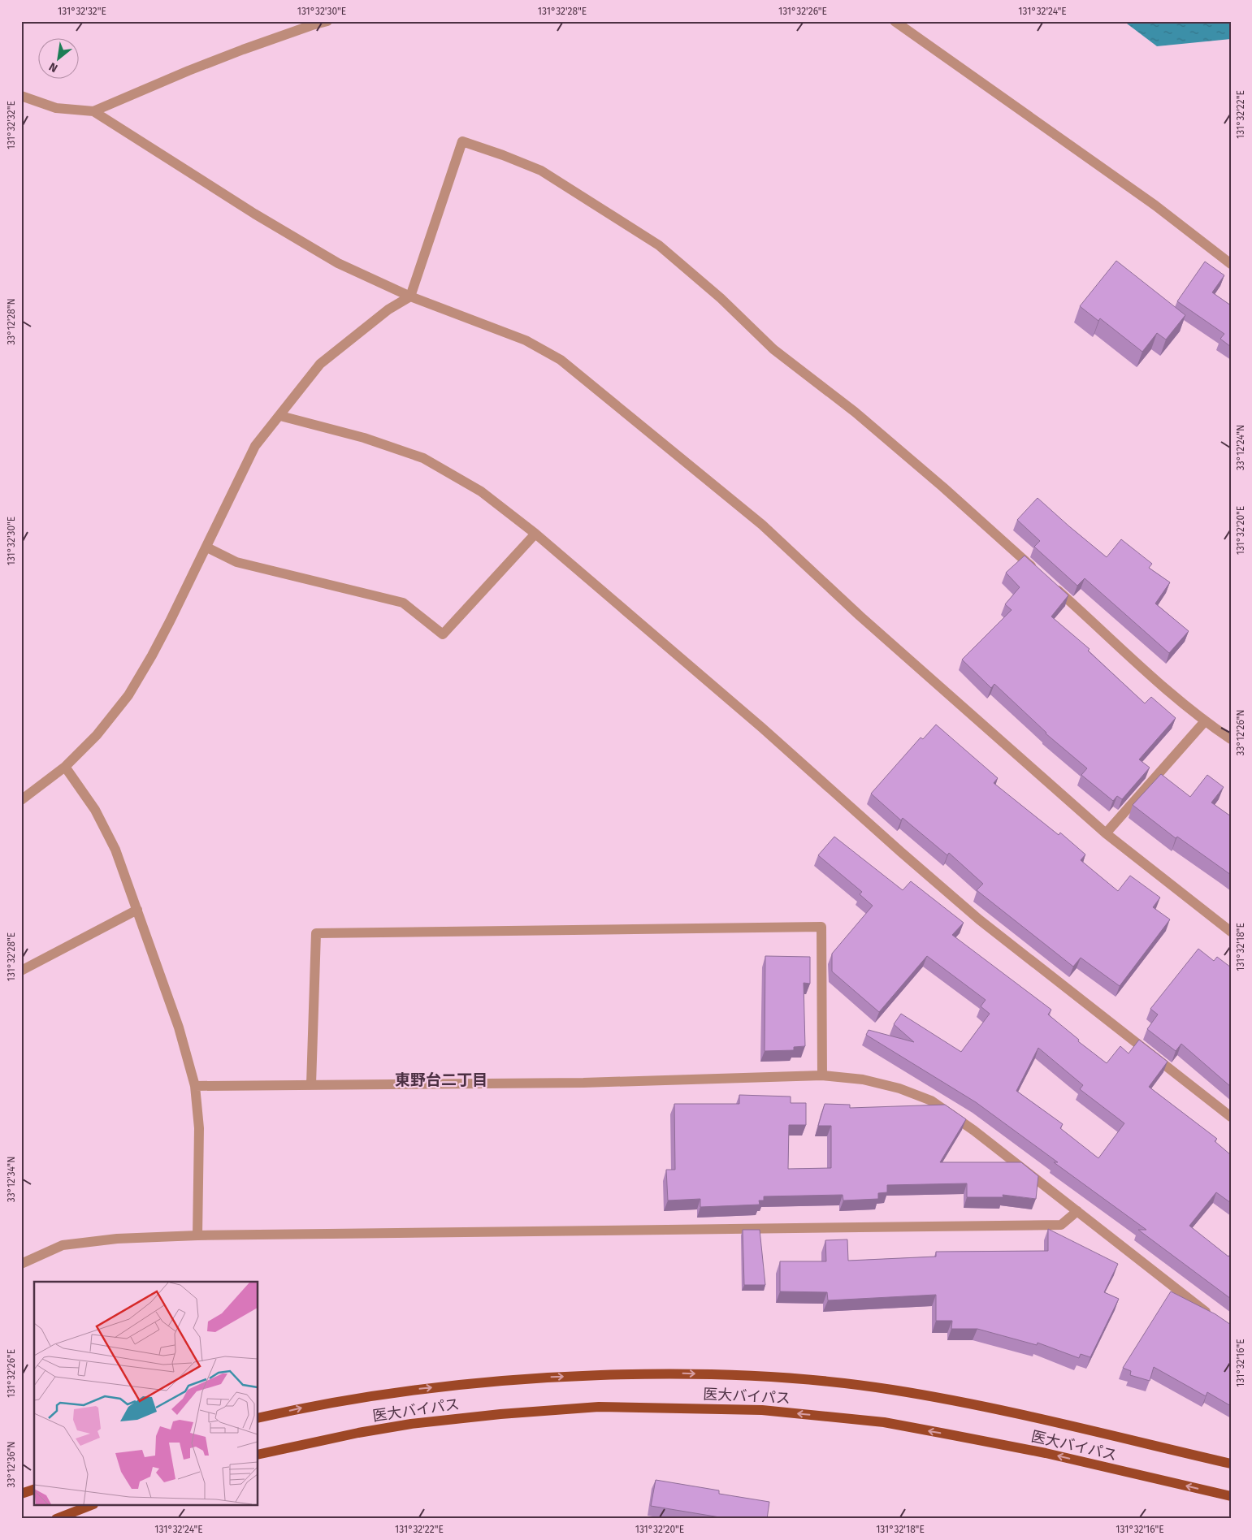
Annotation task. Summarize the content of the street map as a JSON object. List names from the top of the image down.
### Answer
{
  "streets": {
    "main road": ["医大バイパス"]
  },
  "districts": ["東野台二丁目"],
  "north": "bottom left",
  "coordinates": [
    "131°32'32\"E",
    "131°32'30\"E",
    "131°32'28\"E",
    "131°32'26\"E",
    "131°32'24\"E",
    "131°32'22\"E",
    "33°12'28\"N",
    "33°12'24\"N",
    "131°32'20\"E",
    "33°12'26\"N",
    "131°32'18\"E",
    "33°12'34\"N",
    "131°32'16\"E",
    "33°12'36\"N"
  ]
}
